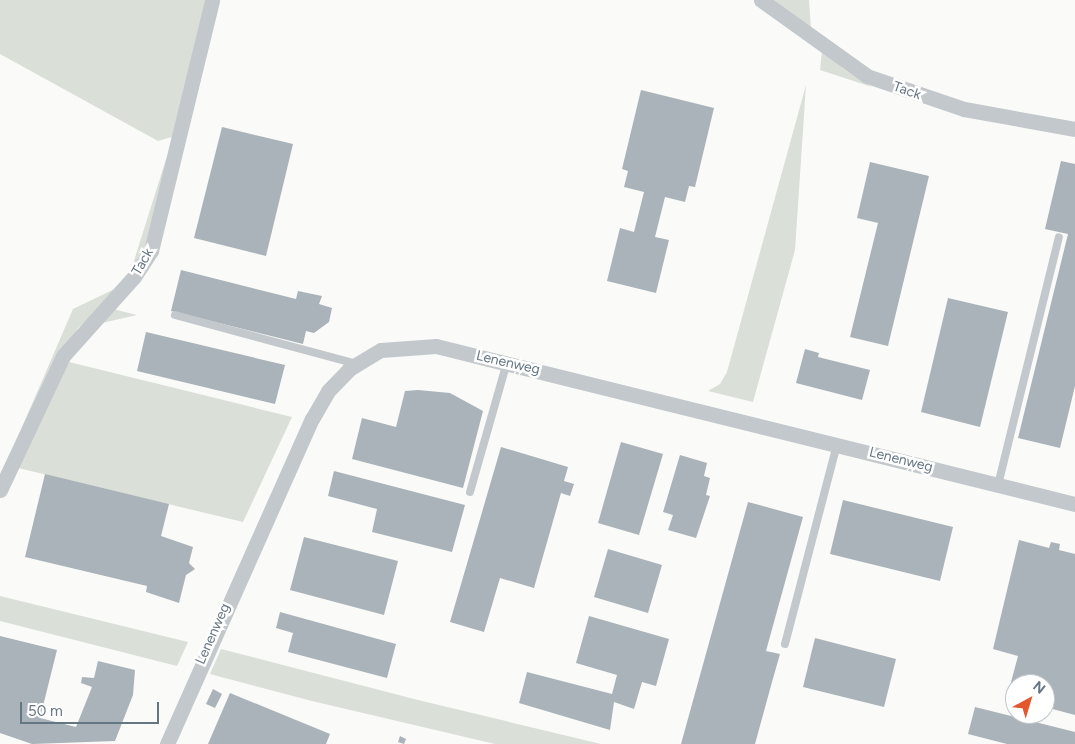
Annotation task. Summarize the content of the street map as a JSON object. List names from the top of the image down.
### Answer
{
  "streets": {
    "street": ["Tack", "Lenenweg"]
  },
  "scale_bar": "50 m",
  "north": "top right"
}
